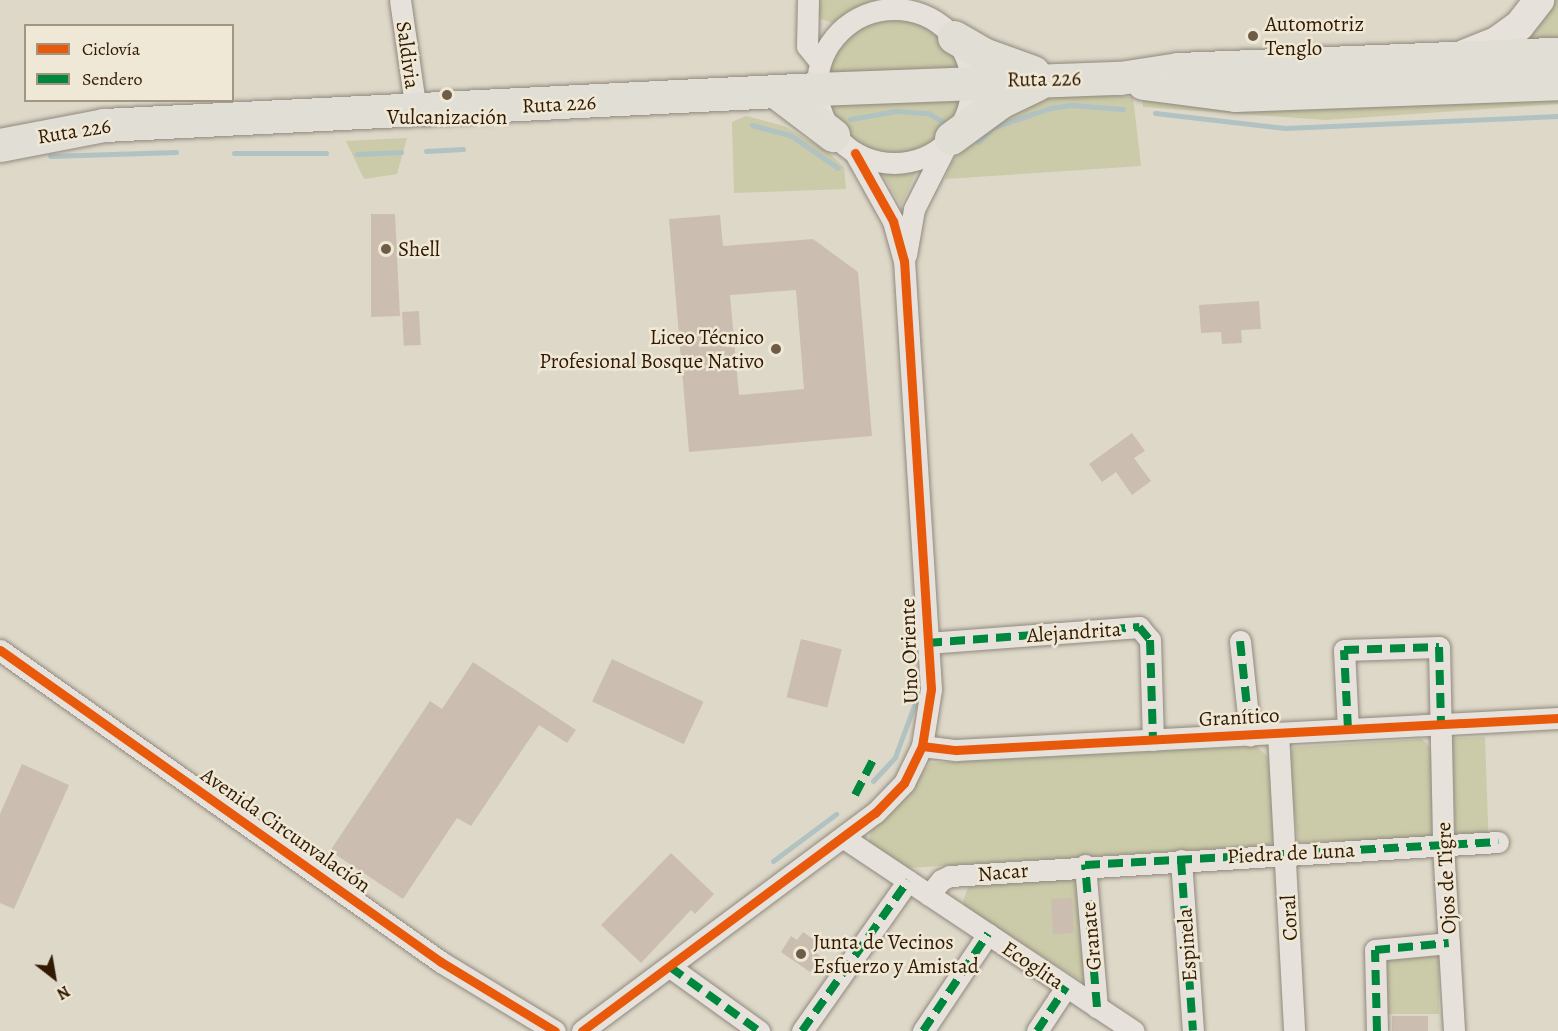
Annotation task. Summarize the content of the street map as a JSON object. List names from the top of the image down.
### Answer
{
  "streets": {
    "main road": ["Ruta 226"],
    "street": [
      "Saldivia",
      "Alejandrita",
      "Uno Oriente",
      "Granítico",
      "Avenida Circunvalación",
      "Piedra de Luna",
      "Nacar",
      "Ojos de Tigre",
      "Coral",
      "Granate",
      "Espinela",
      "Ecoglita"
    ]
  },
  "crossings": [
    ["Saldivia", "Ruta 226"],
    ["Ruta 226", "Uno Oriente"],
    ["Alejandrita", "Uno Oriente"],
    ["Alejandrita", "Granítico"],
    ["Uno Oriente", "Granítico"],
    ["Uno Oriente", "Ecoglita"],
    ["Granítico", "Ojos de Tigre"],
    ["Granítico", "Coral"],
    ["Piedra de Luna", "Nacar"],
    ["Piedra de Luna", "Ojos de Tigre"],
    ["Piedra de Luna", "Coral"],
    ["Piedra de Luna", "Granate"],
    ["Piedra de Luna", "Espinela"],
    ["Nacar", "Granate"],
    ["Nacar", "Ecoglita"],
    ["Granate", "Ecoglita"]
  ],
  "places": [
    "Automotriz Tenglo",
    "Vulcanización",
    "Shell",
    "Liceo Técnico Profesional Bosque Nativo",
    "Junta de Vecinos Esfuerzo y Amistad"
  ],
  "legend": ["Ciclovía", "Sendero"],
  "north": "bottom right"
}
